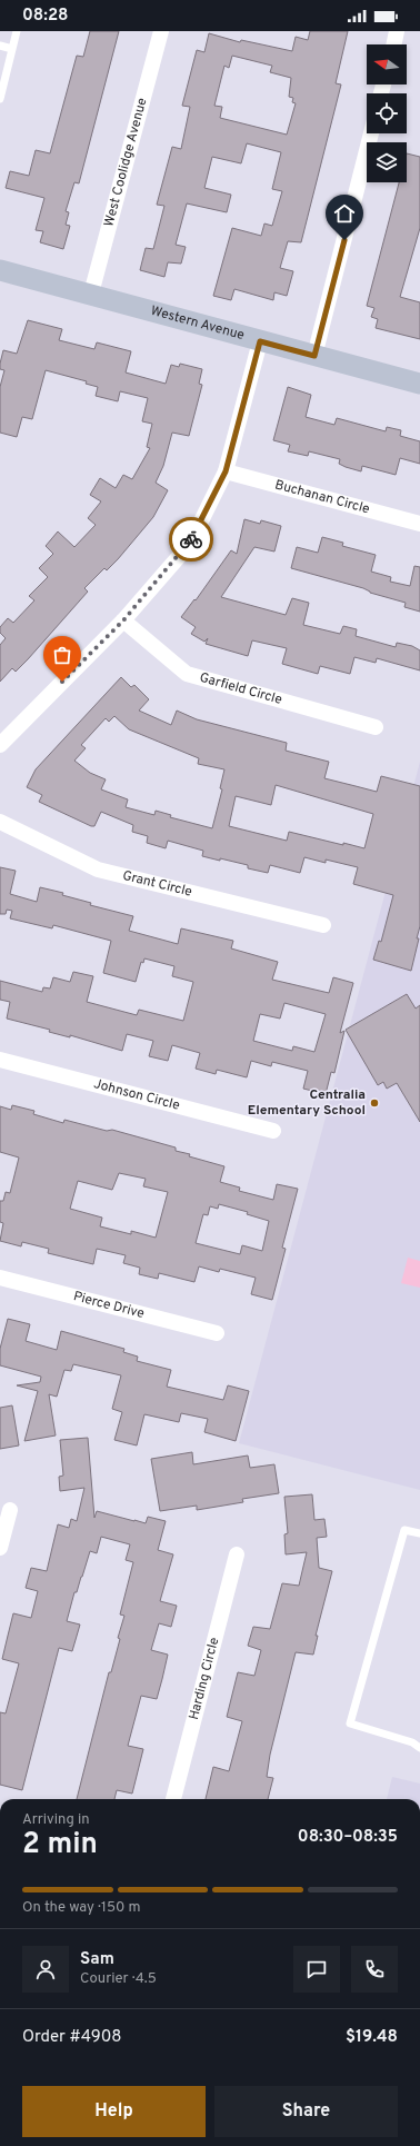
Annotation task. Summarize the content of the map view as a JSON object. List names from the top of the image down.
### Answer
{
  "streets": {
    "main road": ["Western Avenue"],
    "street": [
      "West Coolidge Avenue",
      "Buchanan Circle",
      "Garfield Circle",
      "Grant Circle",
      "Johnson Circle",
      "Pierce Drive",
      "Harding Circle"
    ]
  },
  "crossings": [
    ["West Coolidge Avenue", "Western Avenue"]
  ],
  "places": ["Centralia Elementary School"],
  "north": "left",
  "page": {
    "status": "08:28",
    "heading": ["2 min", "Arriving in", "08:30–08:35"],
    "panel": [
      "Sam",
      "Courier · 4.5",
      "Order #4908",
      "$19.48"
    ],
    "bar": "On the way · 150 m",
    "buttons": ["Help", "Share"]
  }
}
